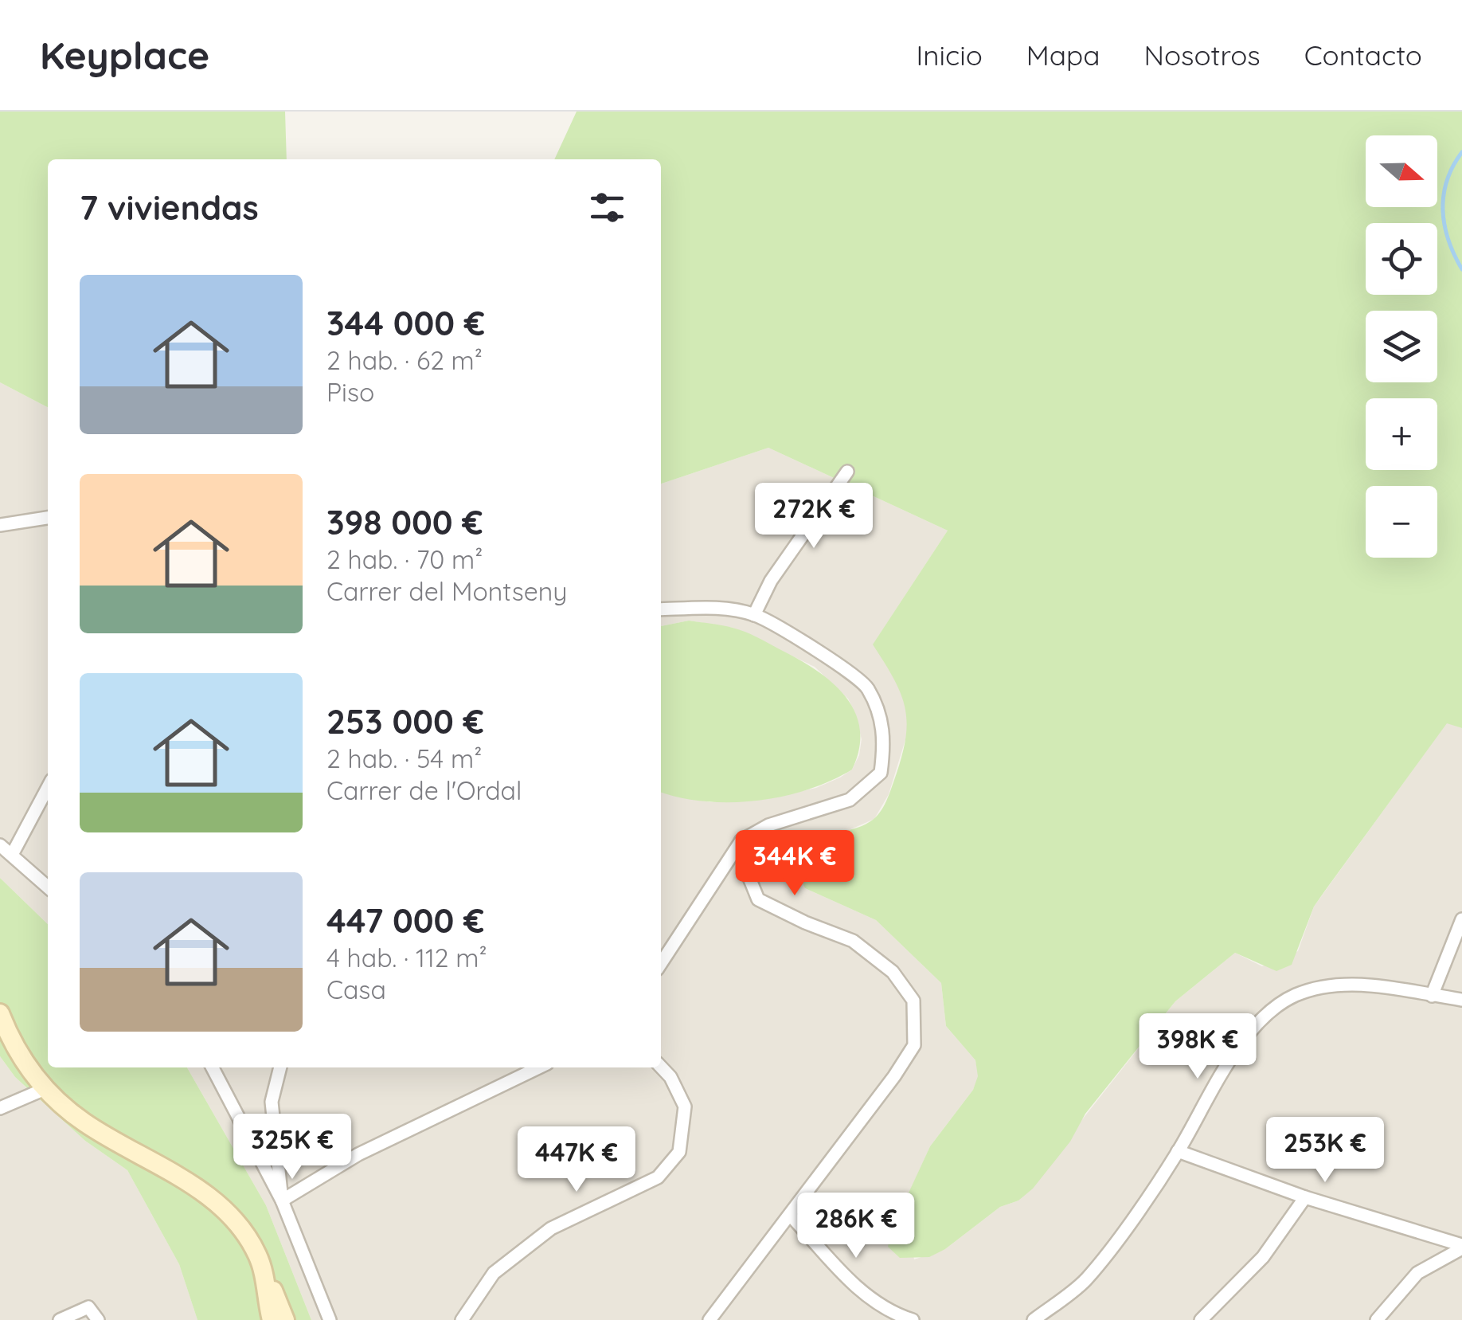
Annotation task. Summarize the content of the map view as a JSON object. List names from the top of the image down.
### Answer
{
  "north": "right",
  "page": {
    "header": "Keyplace",
    "nav": [
      "Inicio",
      "Mapa",
      "Nosotros",
      "Contacto"
    ],
    "map_buttons": ["+", "−"],
    "heading": "7 viviendas",
    "list": [
      {
        "name": "344 000 €",
        "note": "2 hab. · 62 m² · Piso"
      },
      {
        "name": "398 000 €",
        "note": "2 hab. · 70 m² · Carrer del Montseny"
      },
      {
        "name": "253 000 €",
        "note": "2 hab. · 54 m² · Carrer de l'Ordal"
      },
      {
        "name": "447 000 €",
        "note": "4 hab. · 112 m² · Casa"
      }
    ],
    "price": [
      "272K €",
      "344K €",
      "398K €",
      "325K €",
      "253K €",
      "447K €",
      "286K €"
    ]
  }
}
